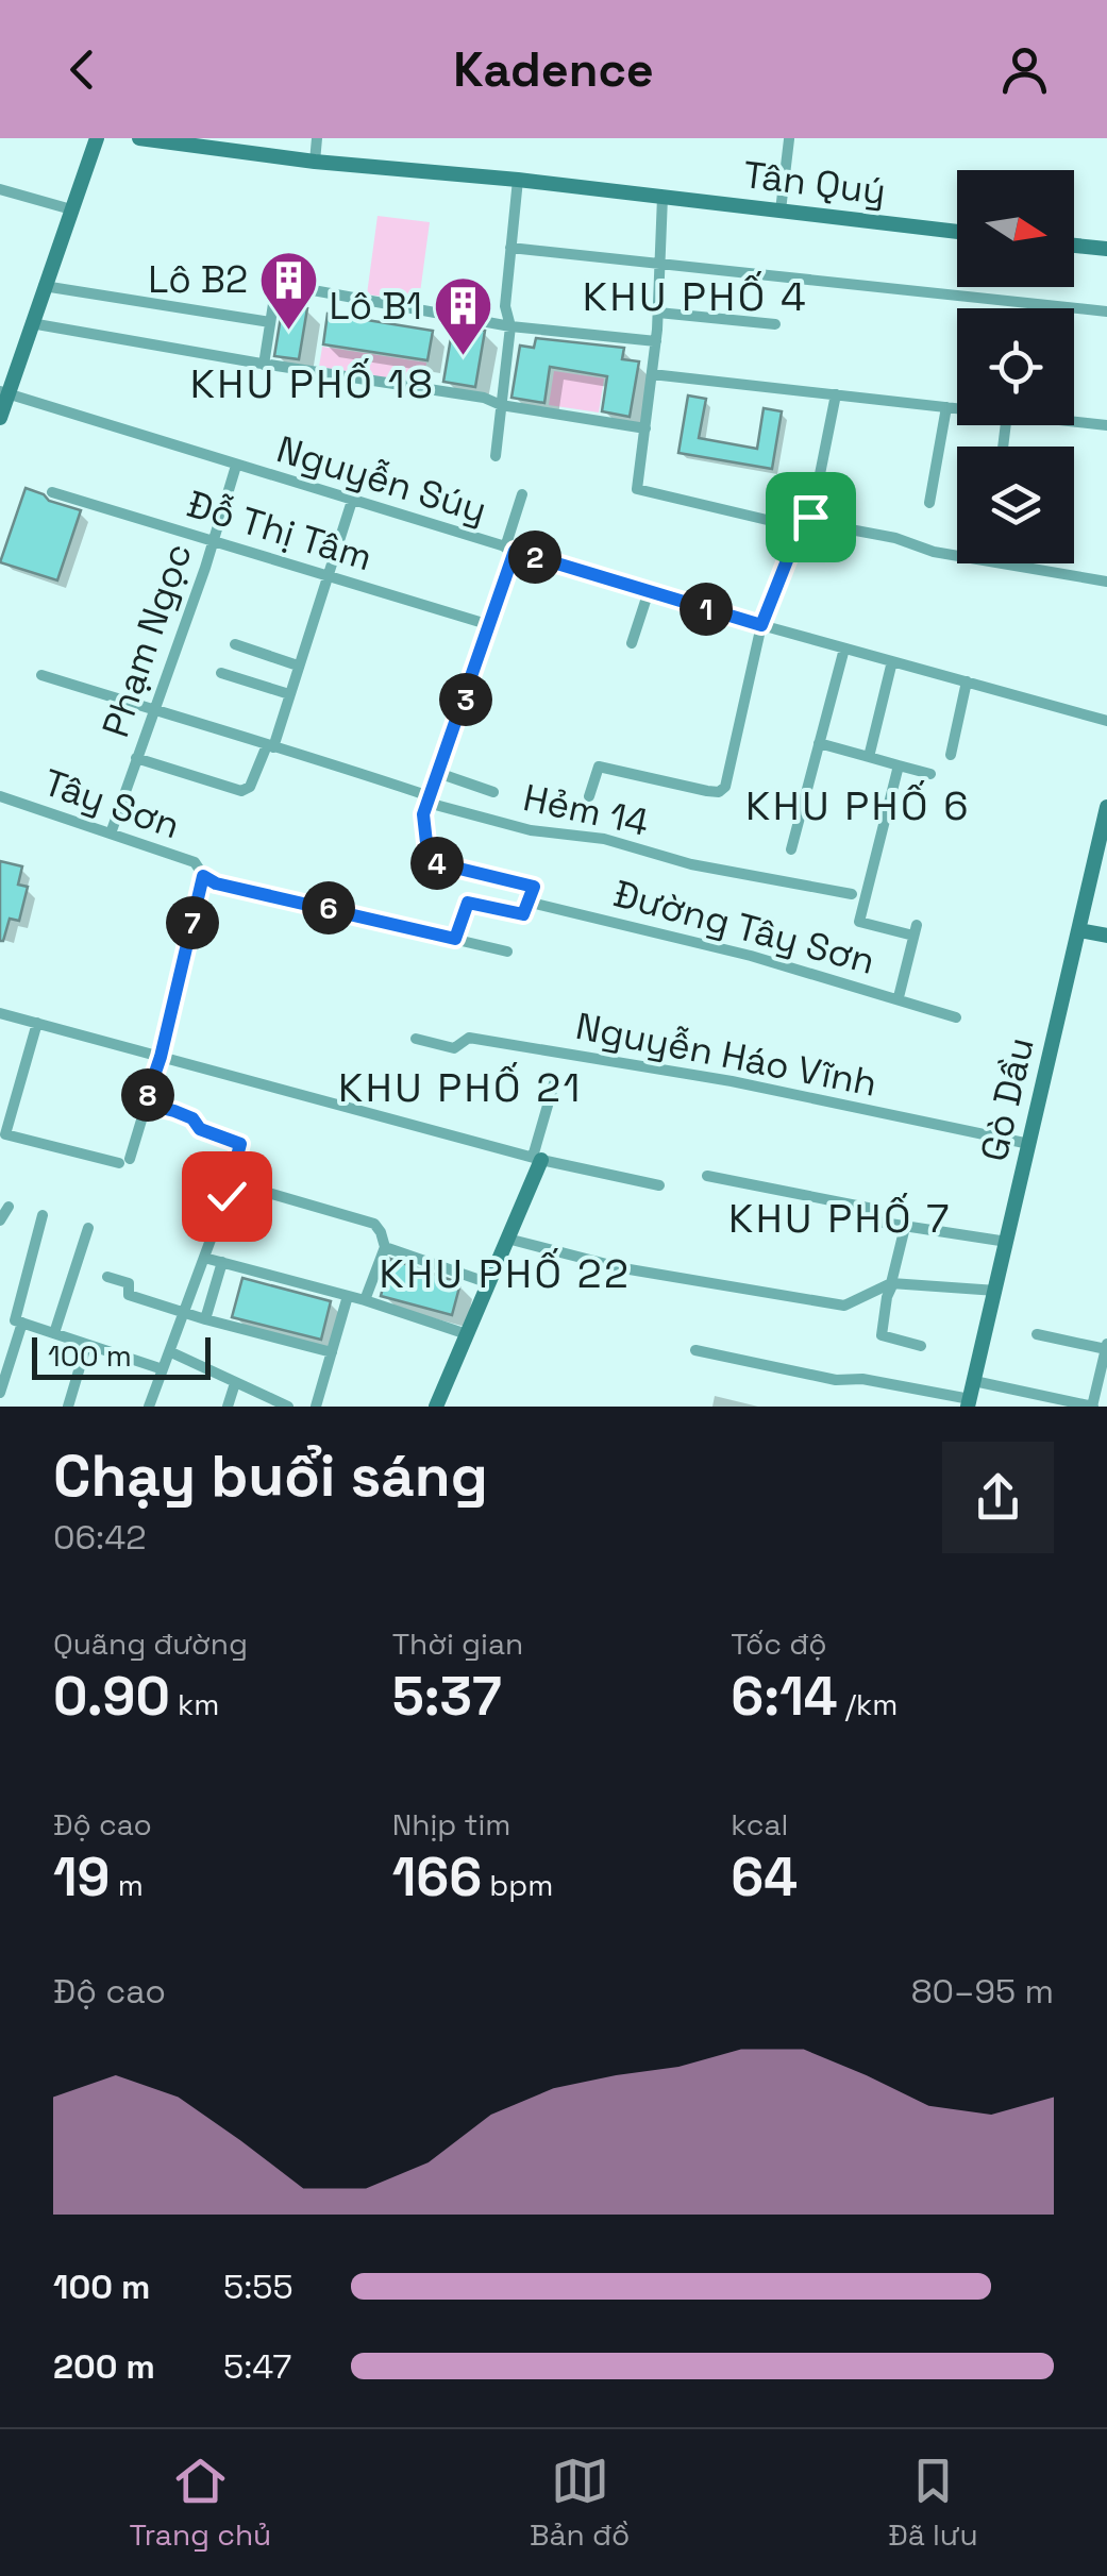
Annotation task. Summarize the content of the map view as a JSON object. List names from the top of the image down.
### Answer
{
  "streets": {
    "street": [
      "Tân Quý",
      "Nguyễn Súy",
      "Đỗ Thị Tâm",
      "Phạm Ngọc",
      "Tây Sơn",
      "Hẻm 14",
      "Đường Tây Sơn",
      "Nguyễn Háo Vĩnh",
      "Gò Dầu"
    ]
  },
  "crossings": [
    ["Nguyễn Súy", "Phạm Ngọc"],
    ["Đỗ Thị Tâm", "Phạm Ngọc"],
    ["Phạm Ngọc", "Tây Sơn"],
    ["Phạm Ngọc", "Hẻm 14"],
    ["Nguyễn Háo Vĩnh", "Gò Dầu"]
  ],
  "districts": [
    "KHU PHỐ 4",
    "KHU PHỐ 18",
    "KHU PHỐ 6",
    "KHU PHỐ 21",
    "KHU PHỐ 7",
    "KHU PHỐ 22"
  ],
  "places": {
    "building": ["Lô B2", "Lô B1"]
  },
  "scale_bar": "100 m",
  "north": "right",
  "page": {
    "header": "Kadence",
    "pins": [
      "2",
      "1",
      "3",
      "4",
      "6",
      "7",
      "8"
    ],
    "scale": "100 m",
    "heading": ["Chạy buổi sáng", "06:42"],
    "stats": [
      ["Quãng đường", "0.90 km"],
      ["Thời gian", "5:37"],
      ["Tốc độ", "6:14 /km"],
      ["Độ cao", "19 m"],
      ["Nhịp tim", "166 bpm"],
      ["kcal", "64"]
    ],
    "chart": ["Độ cao", "80–95 m"],
    "list": [
      {
        "name": "100 m",
        "note": "5:55"
      },
      {
        "name": "200 m",
        "note": "5:47"
      }
    ],
    "tabs": ["Trang chủ", "Bản đồ", "Đã lưu"]
  }
}
